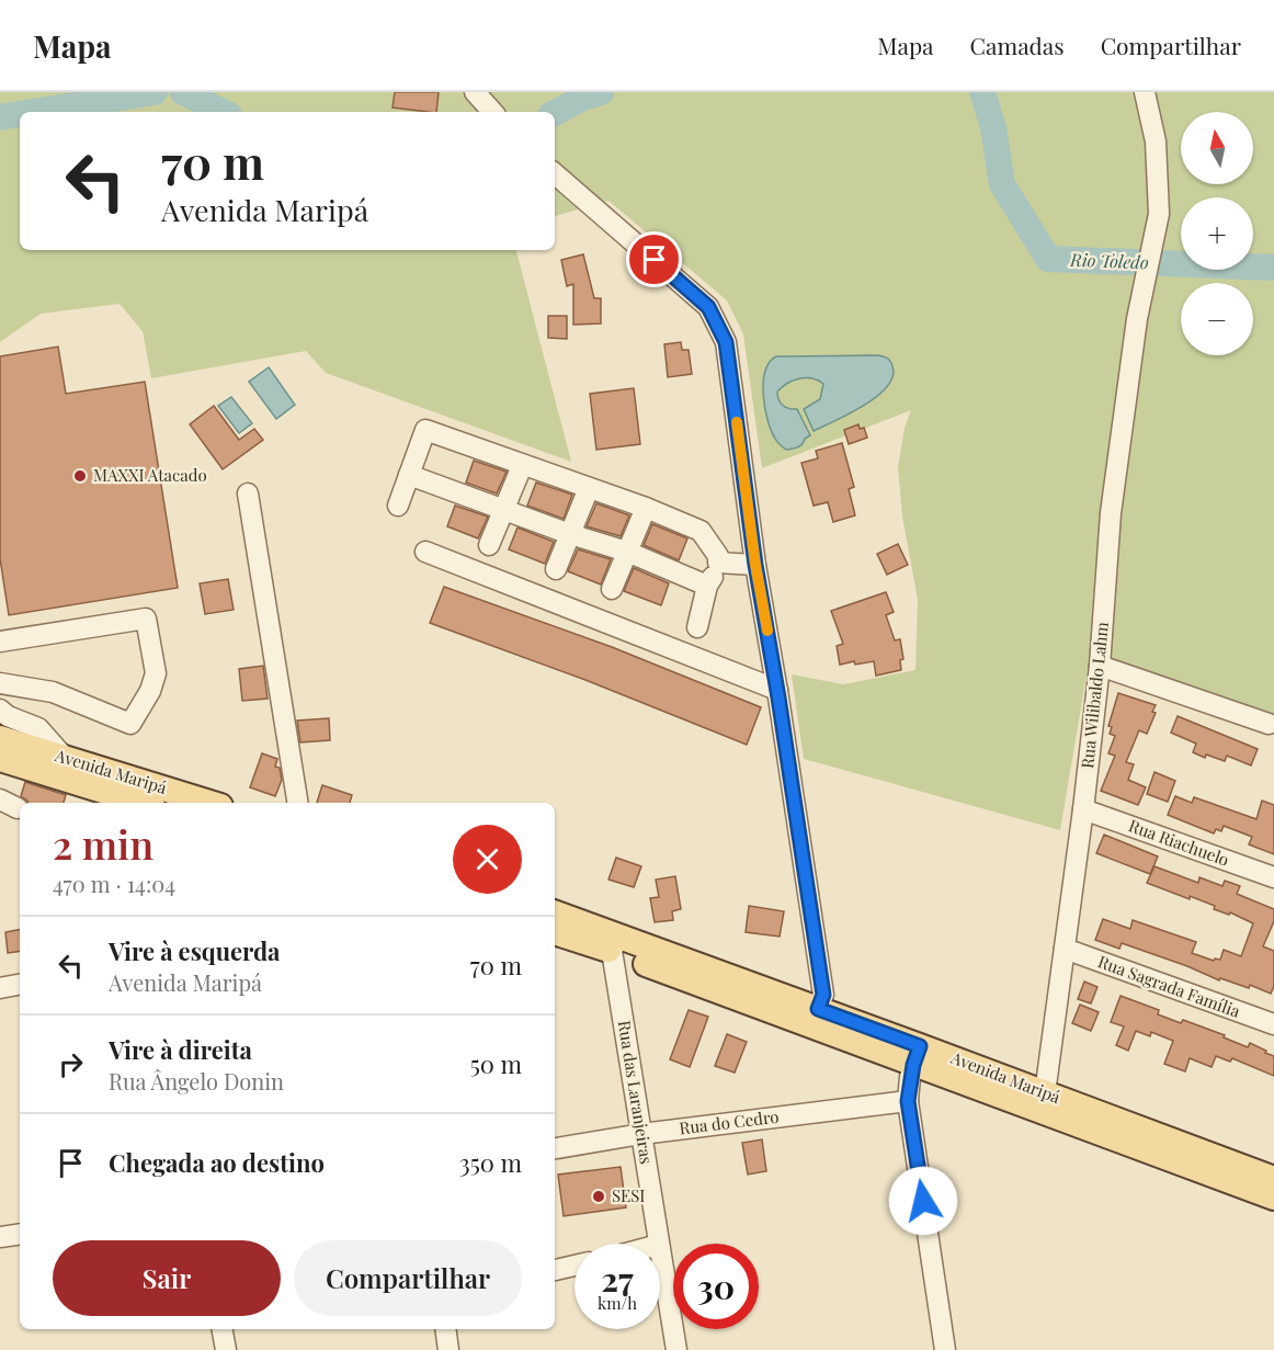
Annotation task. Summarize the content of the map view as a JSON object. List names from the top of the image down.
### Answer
{
  "streets": {
    "main road": ["Avenida Maripá"],
    "street": [
      "Rua Wilibaldo Lahm",
      "Rua Riachuelo",
      "Rua Sagrada Família",
      "Rua das Laranjeiras",
      "Rua do Cedro"
    ]
  },
  "crossings": [
    ["Rua Wilibaldo Lahm", "Avenida Maripá"],
    ["Rua Wilibaldo Lahm", "Rua Riachuelo"],
    ["Rua Wilibaldo Lahm", "Rua Sagrada Família"],
    ["Avenida Maripá", "Rua das Laranjeiras"],
    ["Rua das Laranjeiras", "Rua do Cedro"]
  ],
  "water": ["Rio Toledo"],
  "places": ["MAXXI Atacado", "SESI"],
  "north": "top",
  "page": {
    "header": "Mapa",
    "nav": ["Mapa", "Camadas", "Compartilhar"],
    "map_buttons": ["+", "−"],
    "turn": ["70 m", "Avenida Maripá"],
    "heading": ["2 min", "470 m · 14:04"],
    "list": [
      {
        "name": "Vire à esquerda",
        "note": "Avenida Maripá",
        "value": "70 m"
      },
      {
        "name": "Vire à direita",
        "note": "Rua Ângelo Donin",
        "value": "50 m"
      },
      {
        "name": "Chegada ao destino",
        "value": "350 m"
      }
    ],
    "buttons": ["Sair", "Compartilhar"],
    "speed": "27 km/h",
    "limit": "30"
  }
}
